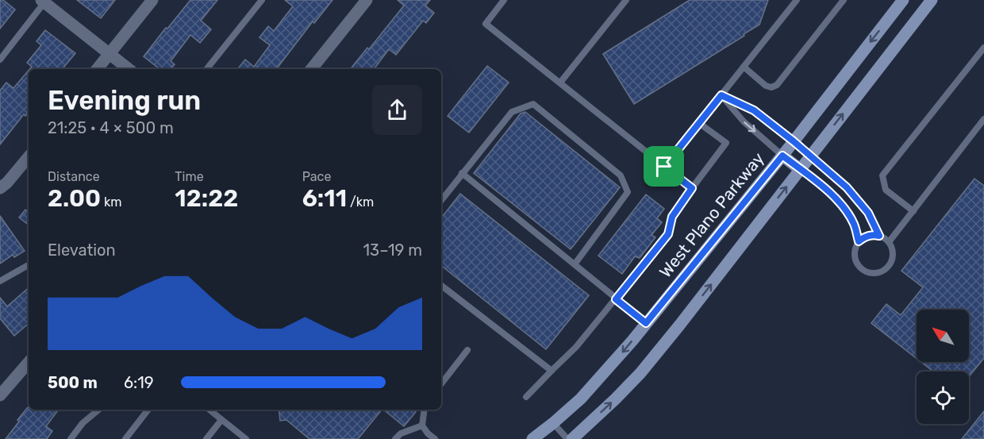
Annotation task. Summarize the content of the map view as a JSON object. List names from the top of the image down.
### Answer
{
  "streets": {
    "main road": ["West Plano Parkway"]
  },
  "north": "top left",
  "page": {
    "heading": ["Evening run", "21:25 · 4 × 500 m"],
    "stats": [
      ["Distance", "2.00 km"],
      ["Time", "12:22"],
      ["Pace", "6:11 /km"]
    ],
    "chart": ["Elevation", "13–19 m"],
    "list": [
      {
        "name": "500 m",
        "note": "6:19"
      }
    ]
  }
}
